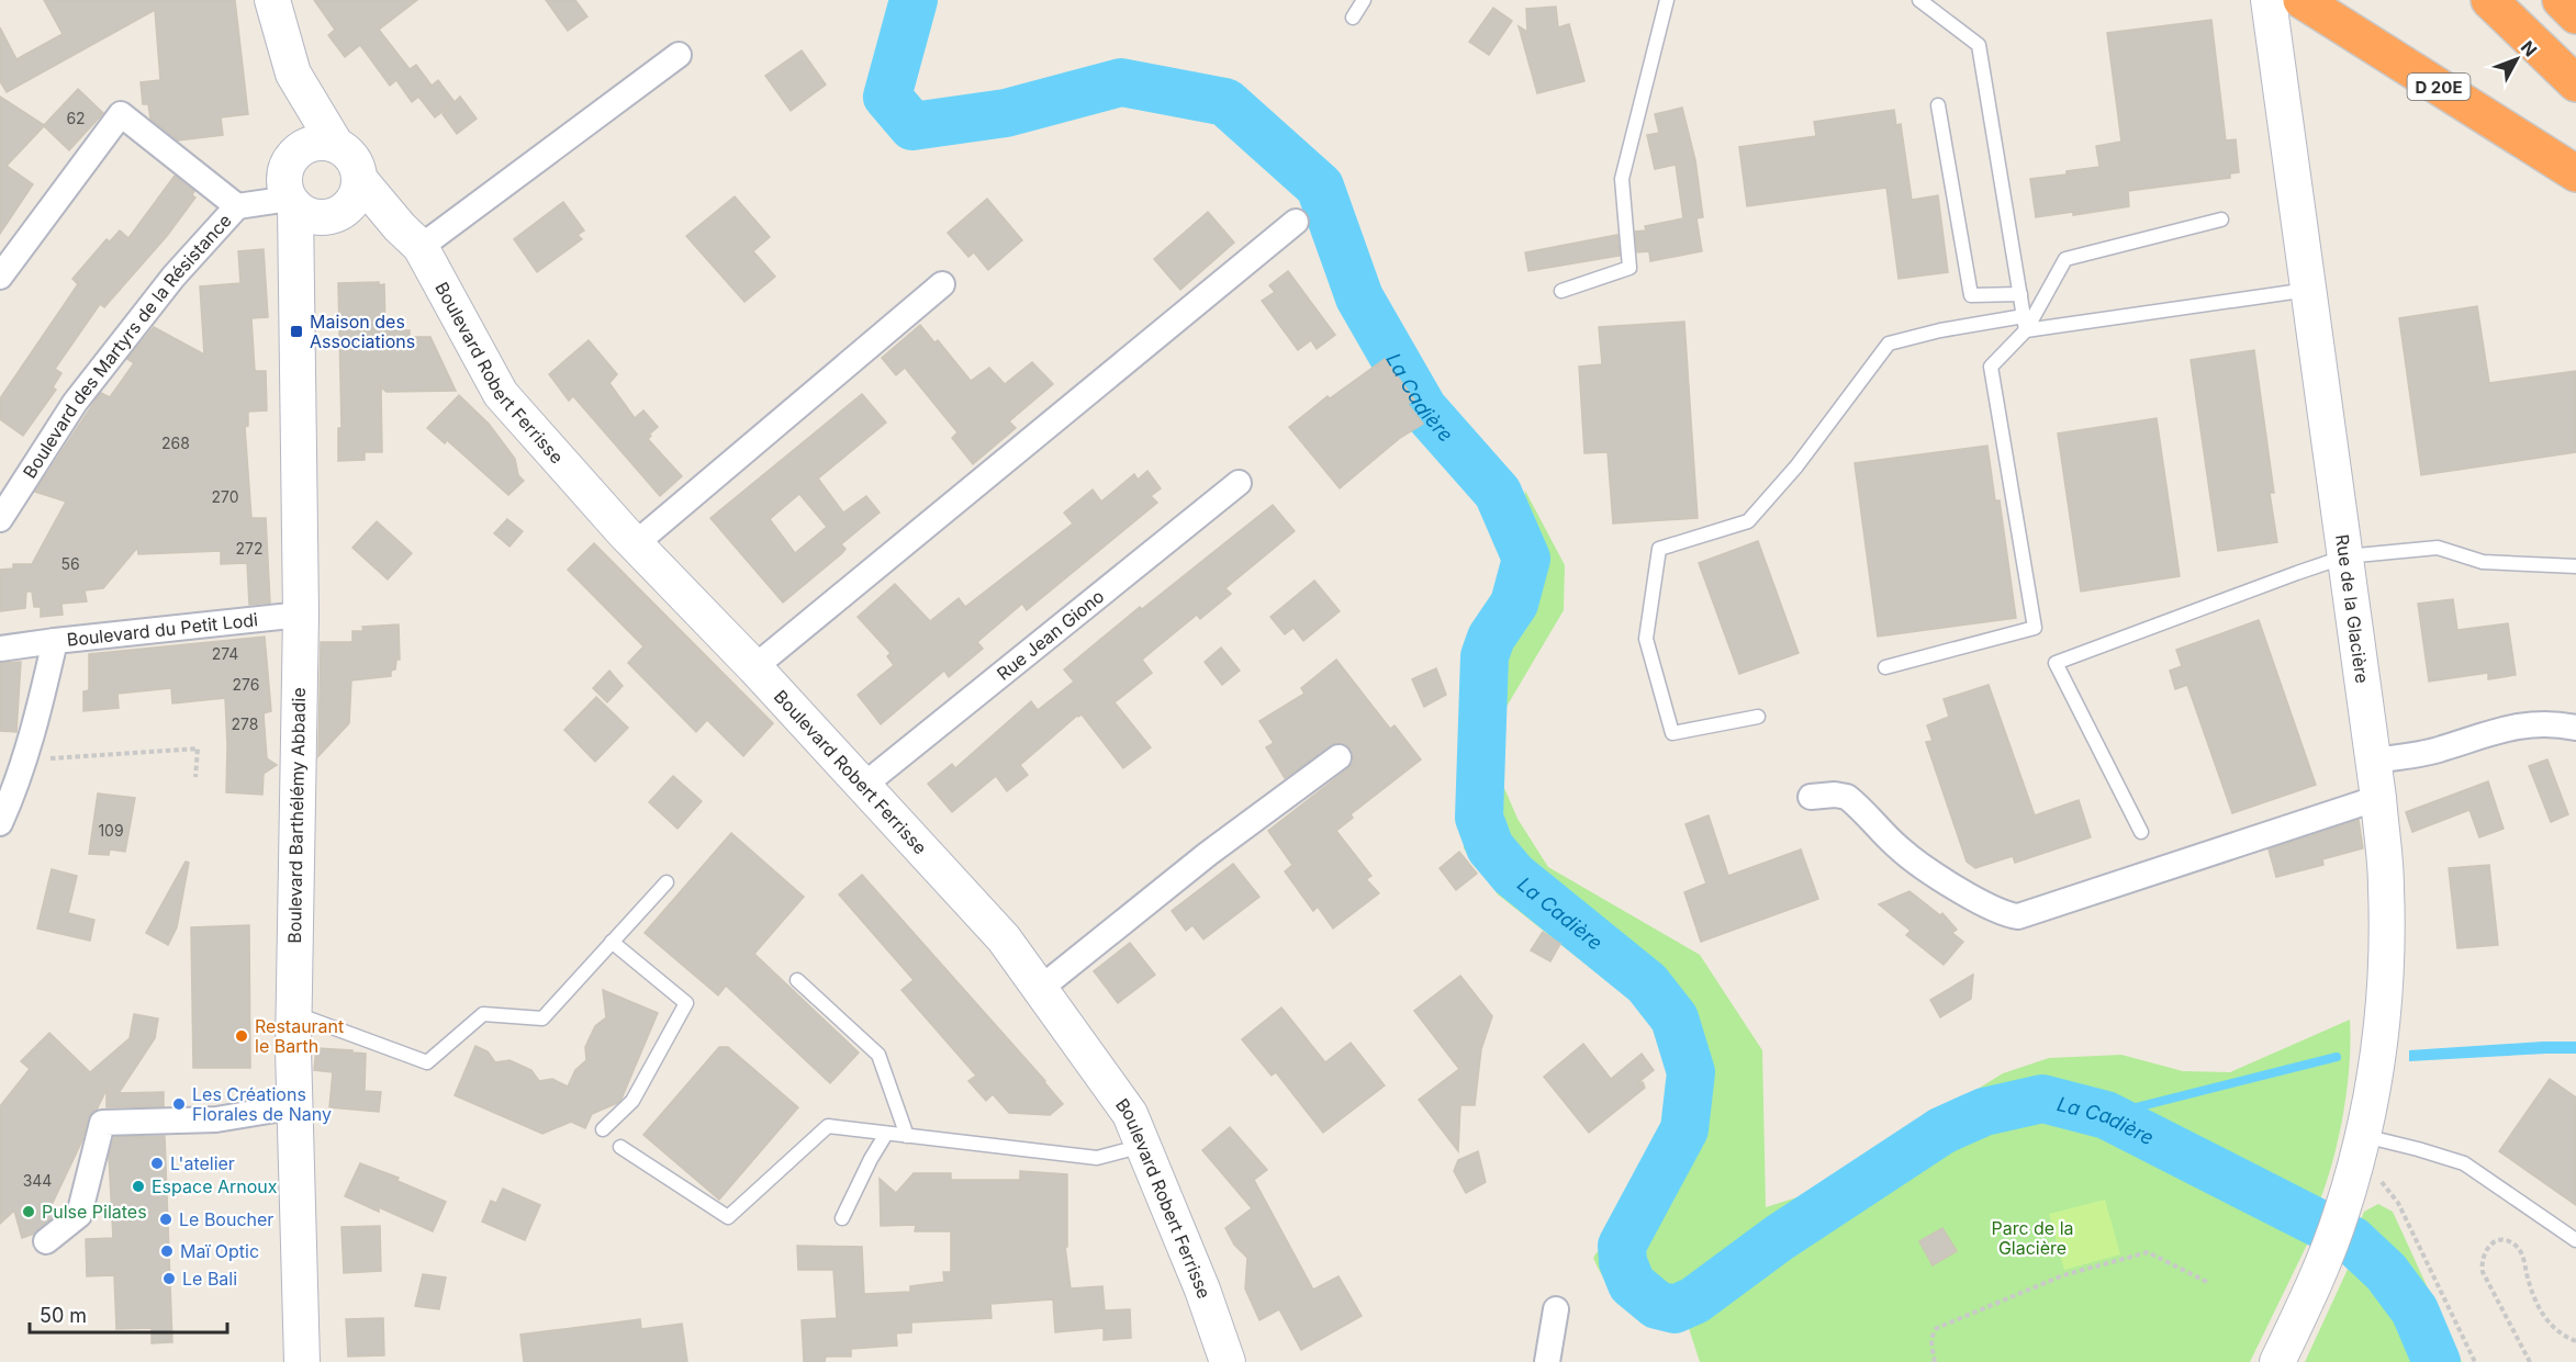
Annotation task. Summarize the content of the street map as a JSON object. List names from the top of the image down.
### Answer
{
  "streets": {
    "highway": ["D 20E"],
    "street": [
      "Boulevard des Martyrs de la Résistance",
      "Boulevard Robert Ferrisse",
      "Rue de la Glacière",
      "Boulevard du Petit Lodi",
      "Rue Jean Giono",
      "Boulevard Barthélémy Abbadie"
    ]
  },
  "crossings": [
    ["Boulevard Robert Ferrisse", "Rue Jean Giono"],
    ["Boulevard du Petit Lodi", "Boulevard Barthélémy Abbadie"]
  ],
  "water": ["La Cadière"],
  "parks": ["Parc de la Glacière"],
  "places": {
    "transit": ["Maison des Associations"],
    "other": [
      "Restaurant le Barth",
      "Les Créations Florales de Nany",
      "L'atelier",
      "Espace Arnoux",
      "Pulse Pilates",
      "Le Boucher",
      "Maï Optic",
      "Le Bali"
    ]
  },
  "house_numbers": [
    "62",
    "268",
    "270",
    "272",
    "56",
    "274",
    "276",
    "278",
    "109",
    "344"
  ],
  "scale_bar": "50 m",
  "north": "top right"
}
